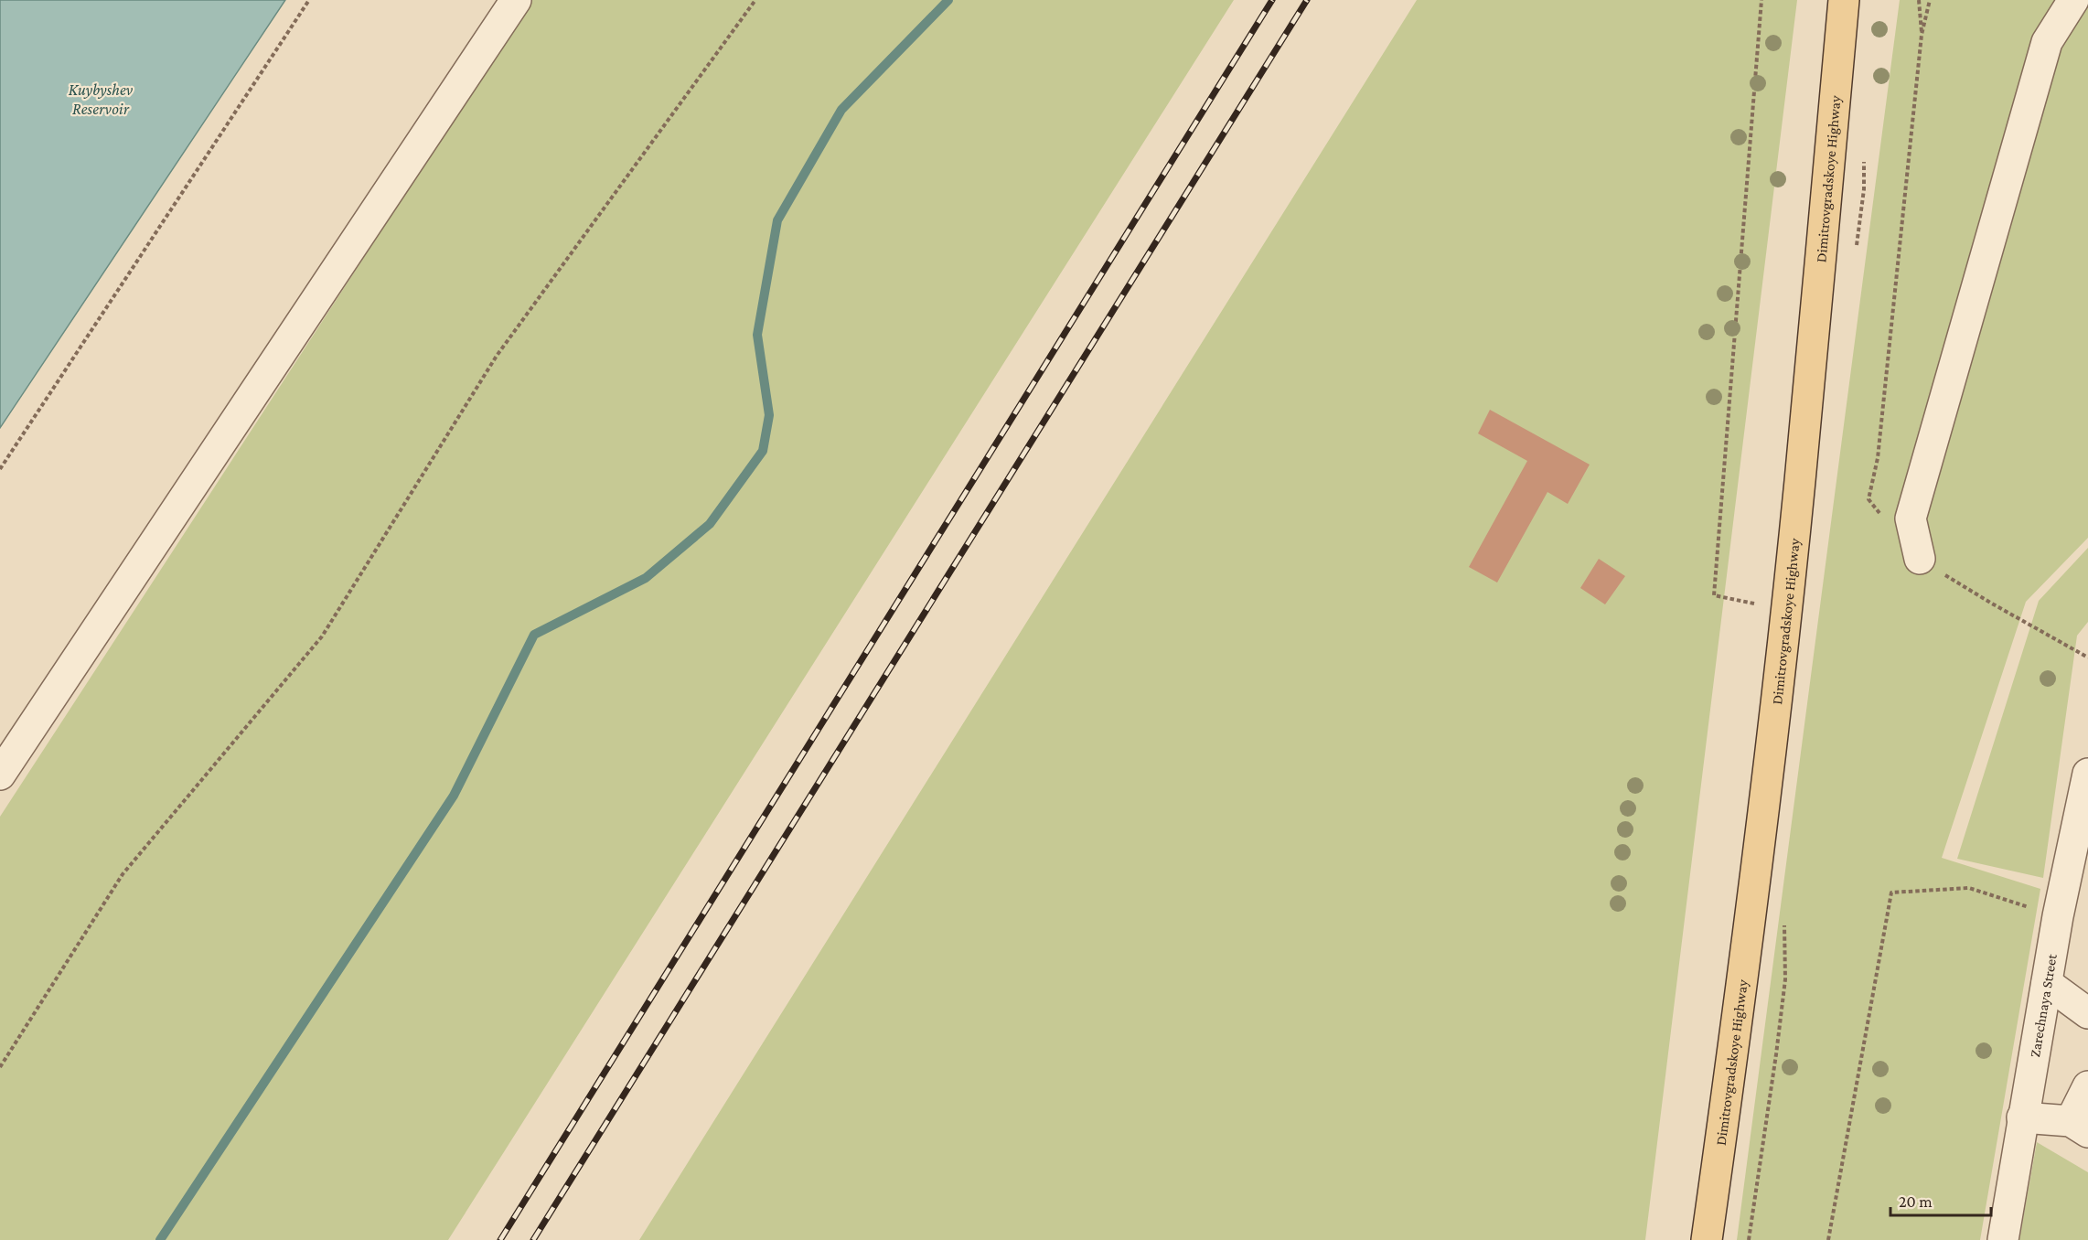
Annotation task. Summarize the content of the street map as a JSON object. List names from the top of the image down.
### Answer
{
  "streets": {
    "main road": ["Dimitrovgradskoye Highway"],
    "street": ["Zarechnaya Street"]
  },
  "water": ["Kuybyshev Reservoir"],
  "scale_bar": "20 m"
}
